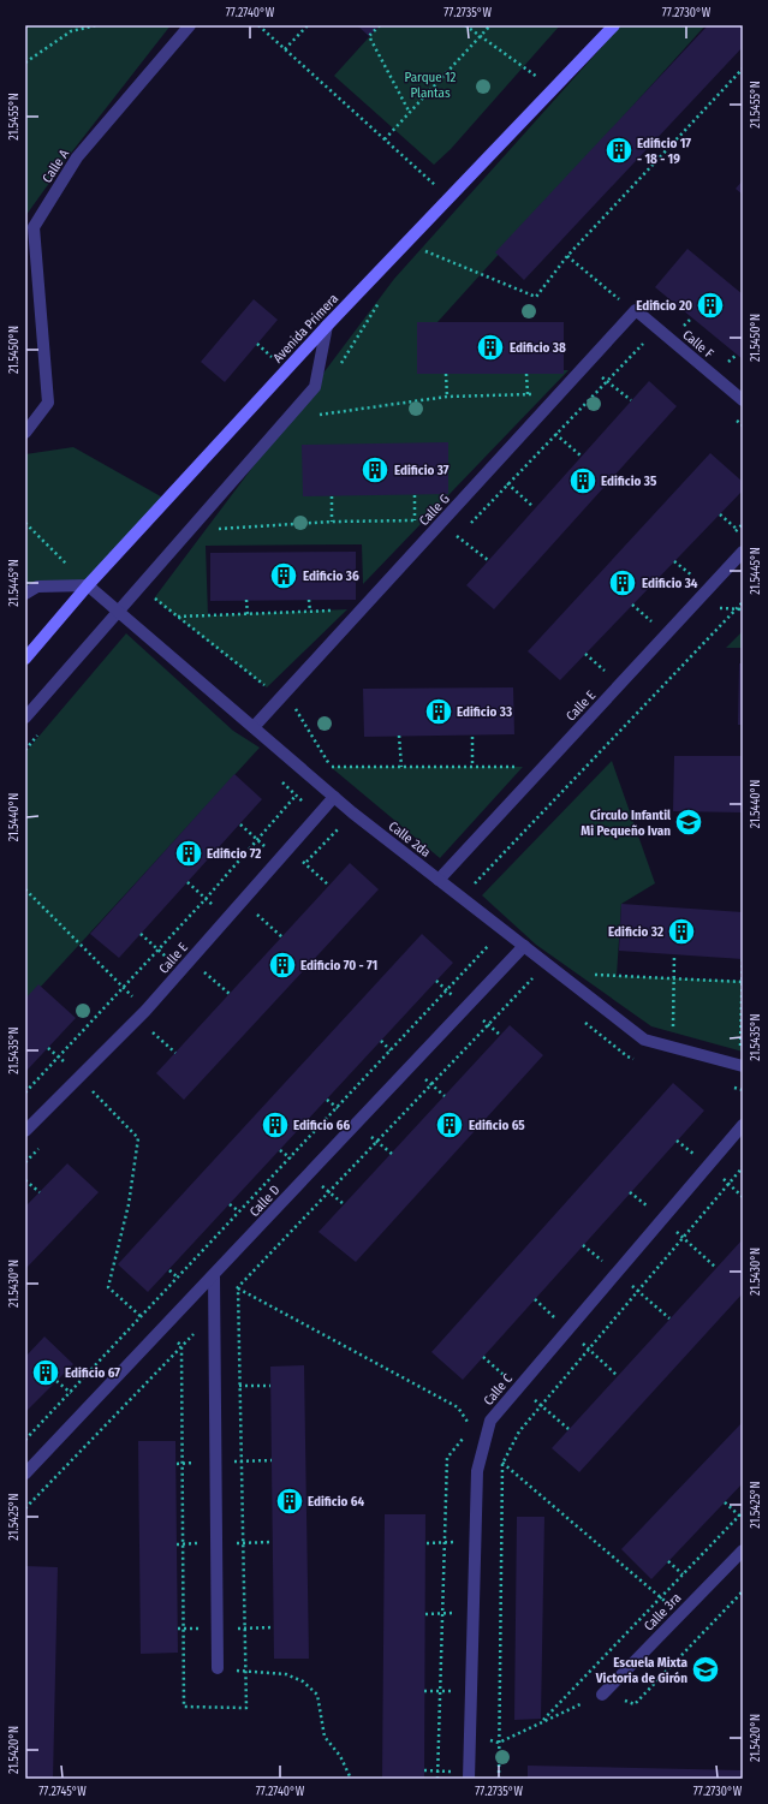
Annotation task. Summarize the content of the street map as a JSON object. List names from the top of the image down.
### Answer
{
  "streets": {
    "main road": ["Avenida Primera"],
    "street": [
      "Calle A",
      "Calle F",
      "Calle G",
      "Calle E",
      "Calle 2da",
      "Calle D",
      "Calle C",
      "Calle 3ra"
    ]
  },
  "crossings": [
    ["Avenida Primera", "Calle 2da"],
    ["Calle F", "Calle G"],
    ["Calle G", "Calle 2da"],
    ["Calle E", "Calle 2da"],
    ["Calle 2da", "Calle D"]
  ],
  "parks": ["Parque 12 Plantas"],
  "places": {
    "building": [
      "Edificio 17 - 18 - 19",
      "Edificio 20",
      "Edificio 38",
      "Edificio 37",
      "Edificio 35",
      "Edificio 36",
      "Edificio 34",
      "Edificio 33",
      "Edificio 72",
      "Edificio 32",
      "Edificio 70 - 71",
      "Edificio 66",
      "Edificio 65",
      "Edificio 67",
      "Edificio 64"
    ],
    "school or university": ["Círculo Infantil Mi Pequeño Ivan", "Escuela Mixta Victoria de Girón"]
  },
  "coordinates": [
    "77.2740°W",
    "77.2735°W",
    "77.2730°W",
    "21.5455°N",
    "21.5450°N",
    "21.5445°N",
    "21.5440°N",
    "21.5435°N",
    "21.5430°N",
    "21.5425°N",
    "21.5420°N",
    "77.2745°W"
  ]
}
